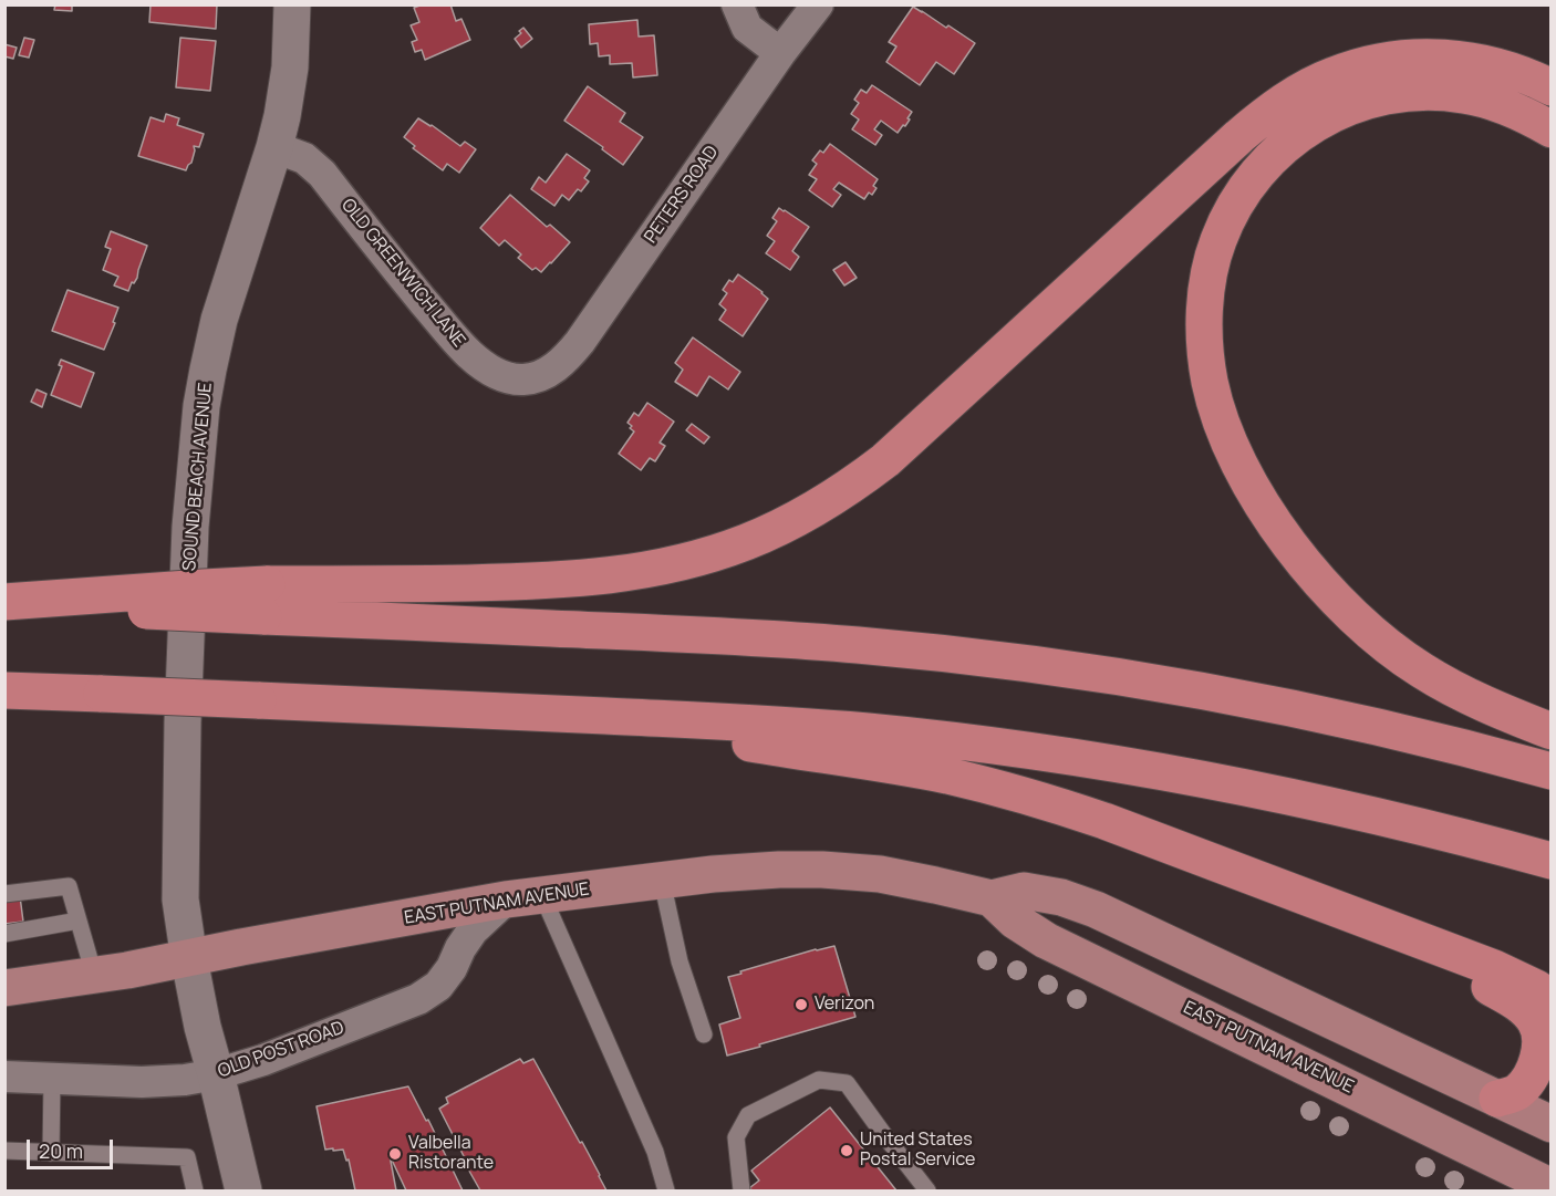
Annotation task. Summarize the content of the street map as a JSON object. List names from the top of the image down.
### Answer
{
  "streets": {
    "main road": ["EAST PUTNAM AVENUE"],
    "street": [
      "PETERS ROAD",
      "OLD GREENWICH LANE",
      "SOUND BEACH AVENUE",
      "OLD POST ROAD"
    ]
  },
  "crossings": [
    ["PETERS ROAD", "OLD GREENWICH LANE"],
    ["OLD GREENWICH LANE", "SOUND BEACH AVENUE"],
    ["SOUND BEACH AVENUE", "EAST PUTNAM AVENUE"],
    ["SOUND BEACH AVENUE", "OLD POST ROAD"],
    ["EAST PUTNAM AVENUE", "OLD POST ROAD"]
  ],
  "places": ["Verizon", "United States Postal Service", "Valbella Ristorante"],
  "scale_bar": "20 m"
}
